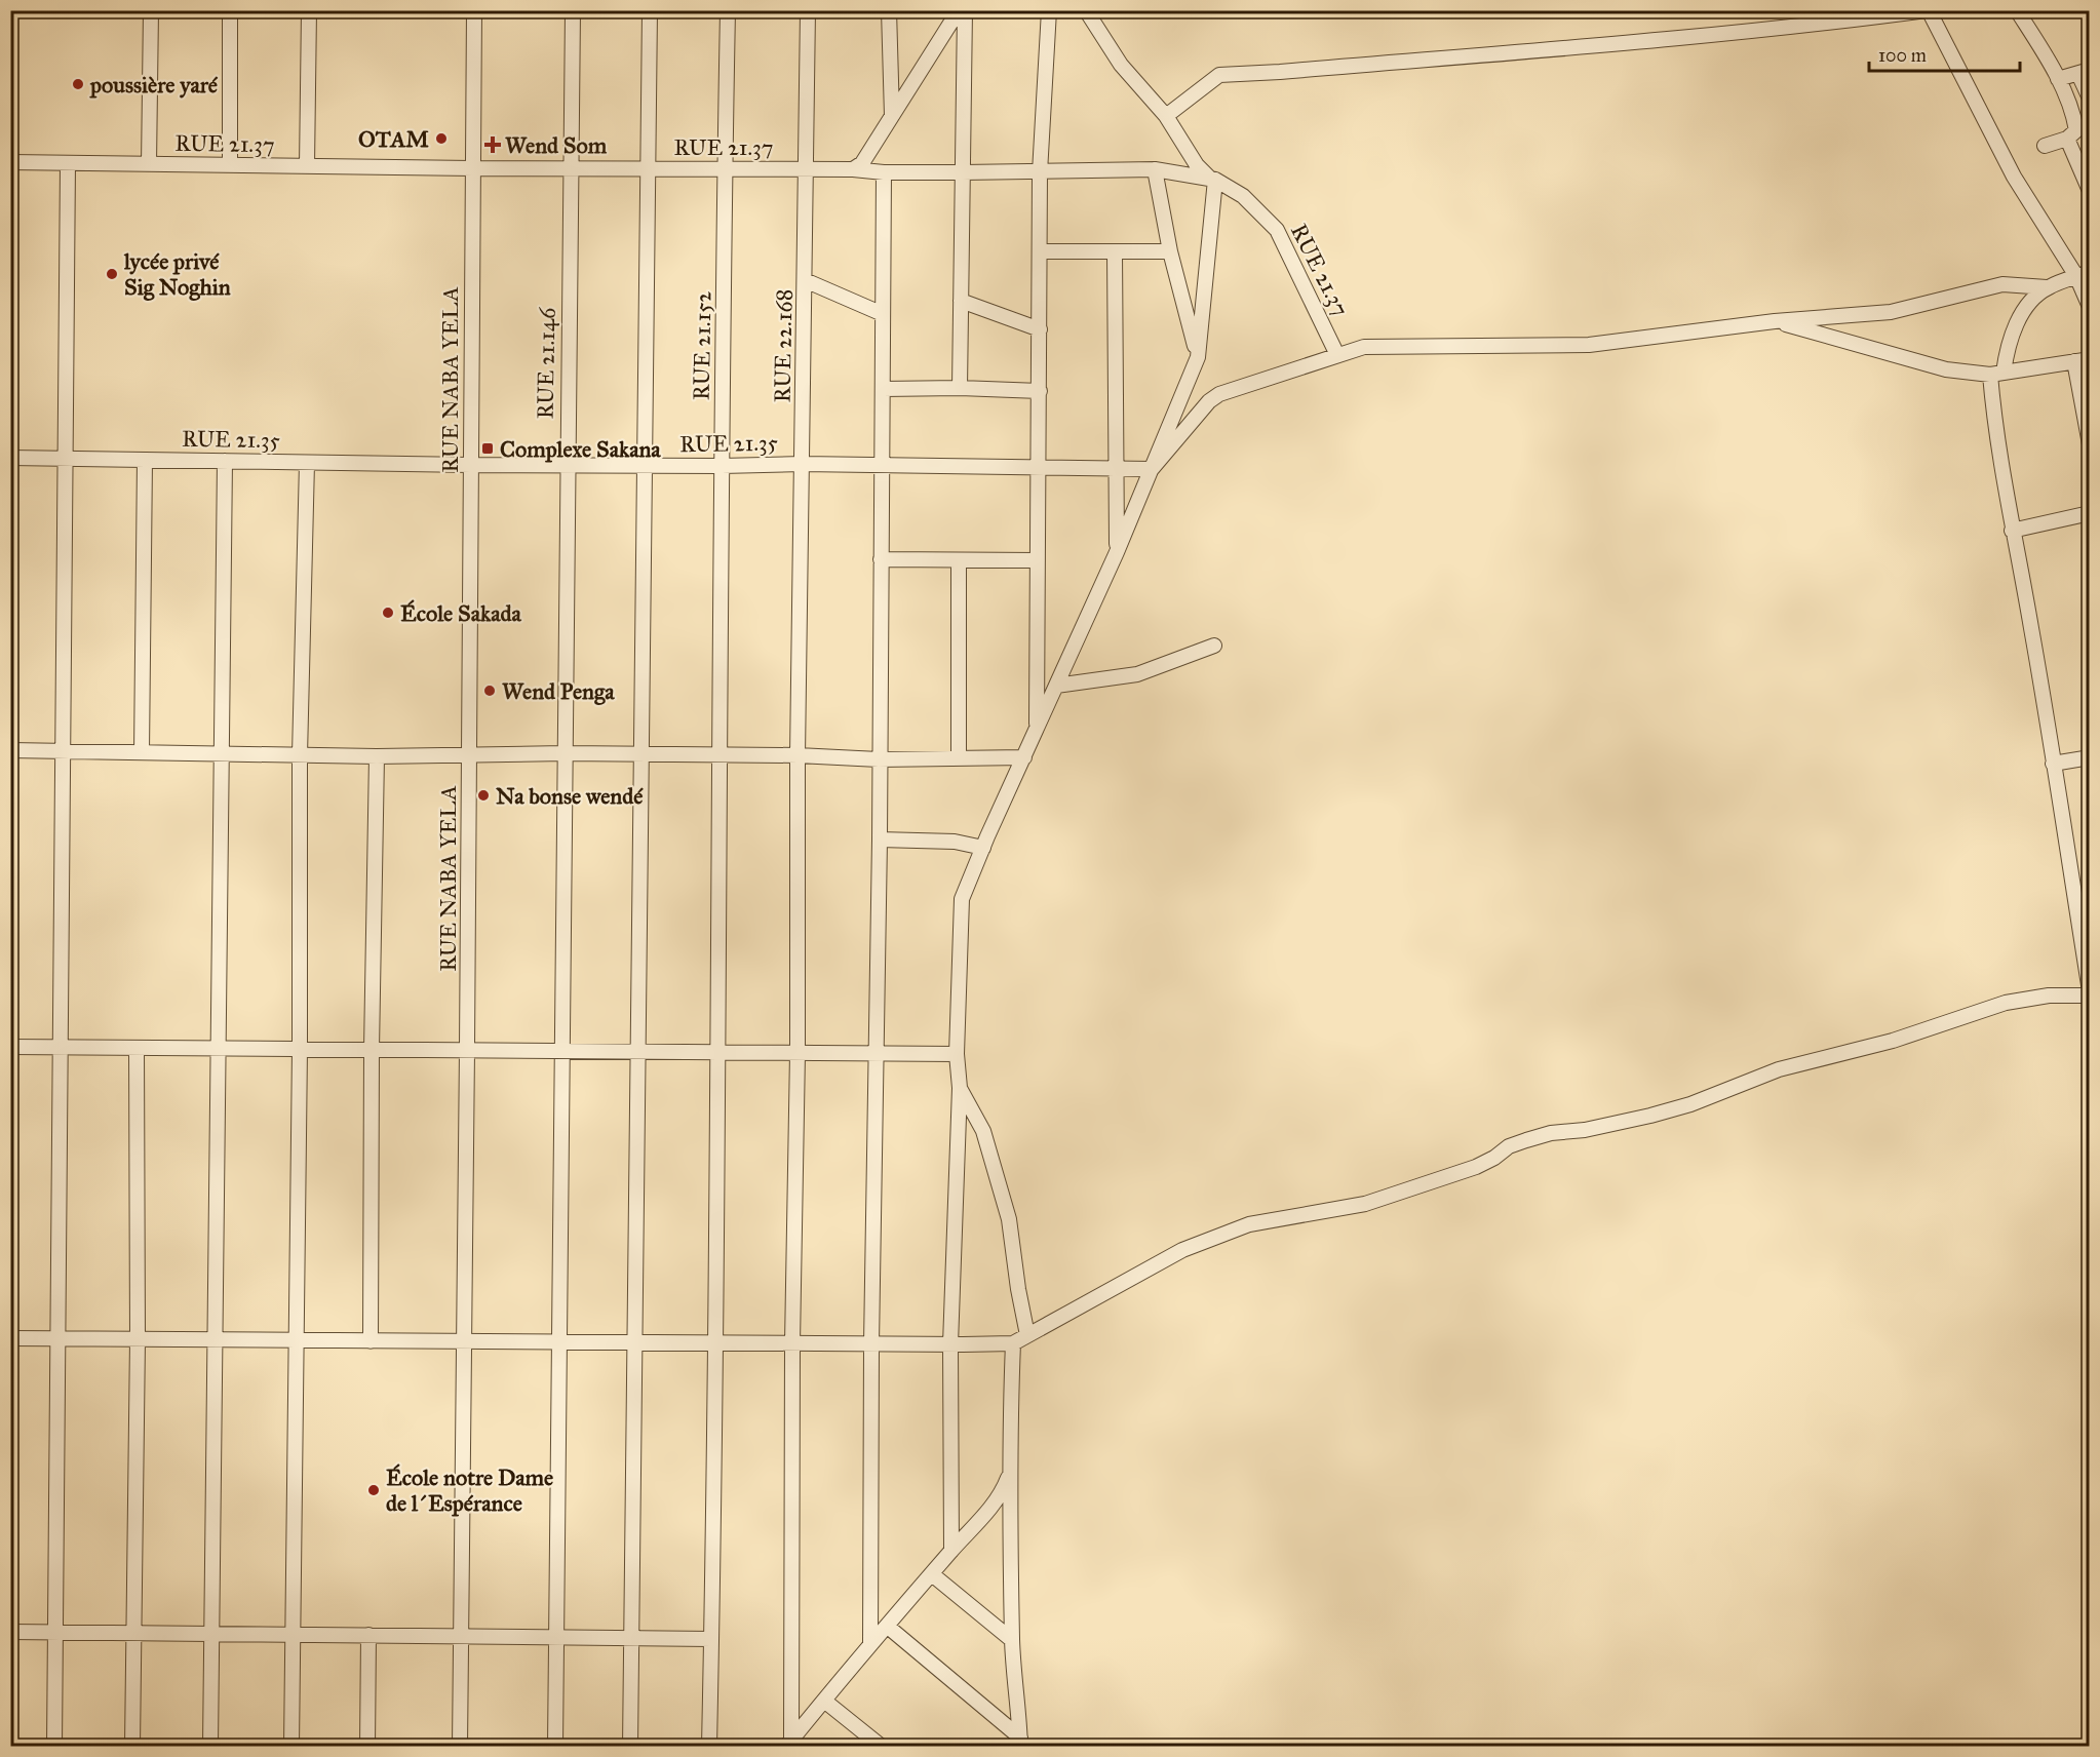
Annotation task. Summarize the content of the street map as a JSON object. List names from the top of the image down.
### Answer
{
  "streets": {
    "street": [
      "RUE 21.37",
      "RUE 21.152",
      "RUE 22.168",
      "RUE 21.146",
      "RUE NABA YELA",
      "RUE 21.35"
    ]
  },
  "crossings": [
    ["RUE 21.37", "RUE 21.152"],
    ["RUE 21.37", "RUE 22.168"],
    ["RUE 21.37", "RUE 21.146"],
    ["RUE 21.37", "RUE NABA YELA"],
    ["RUE 21.152", "RUE 21.35"],
    ["RUE 22.168", "RUE 21.35"],
    ["RUE 21.146", "RUE 21.35"],
    ["RUE NABA YELA", "RUE 21.35"]
  ],
  "places": {
    "other": [
      "poussière yaré",
      "OTAM",
      "lycée privé Sig Noghin",
      "École Sakada",
      "Wend Penga",
      "Na bonse wendé",
      "École notre Dame de l´Espérance"
    ],
    "health": ["Wend Som"],
    "transit": ["Complexe Sakana"]
  },
  "scale_bar": "100 m"
}
